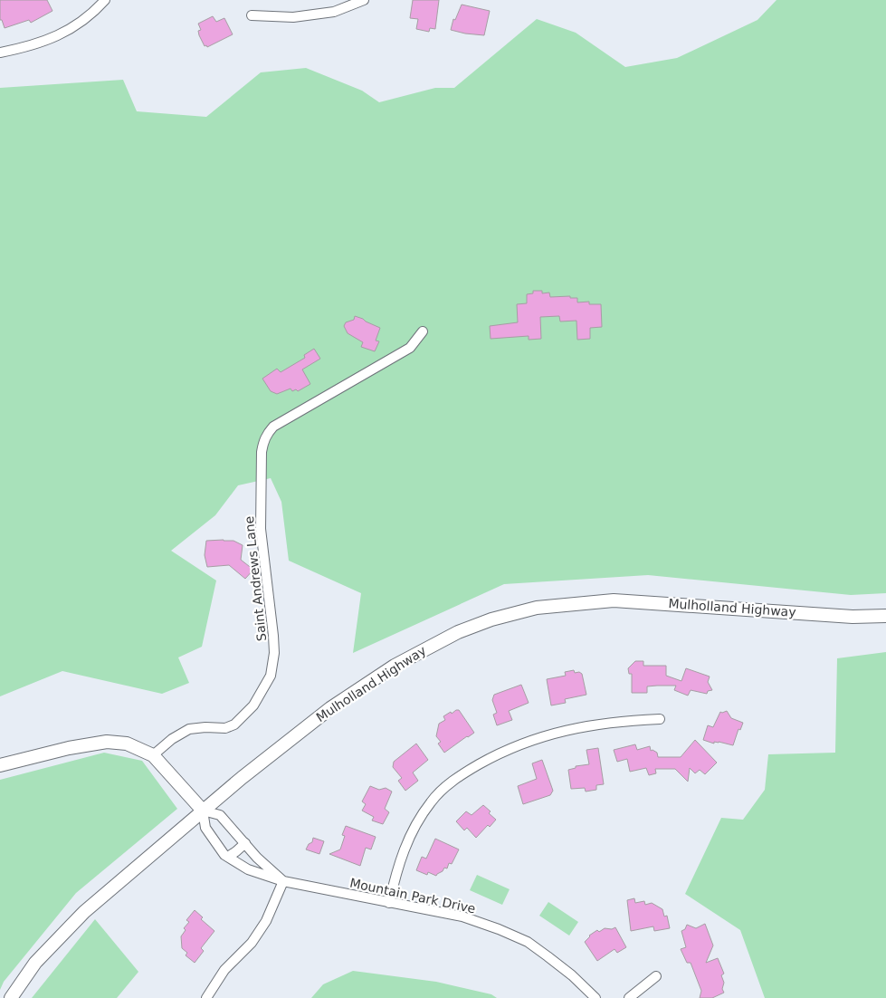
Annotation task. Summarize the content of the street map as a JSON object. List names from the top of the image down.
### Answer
{
  "streets": {
    "main road": ["Mulholland Highway"],
    "street": ["Saint Andrews Lane", "Mountain Park Drive"]
  },
  "crossings": [
    ["Mulholland Highway", "Mountain Park Drive"]
  ]
}
